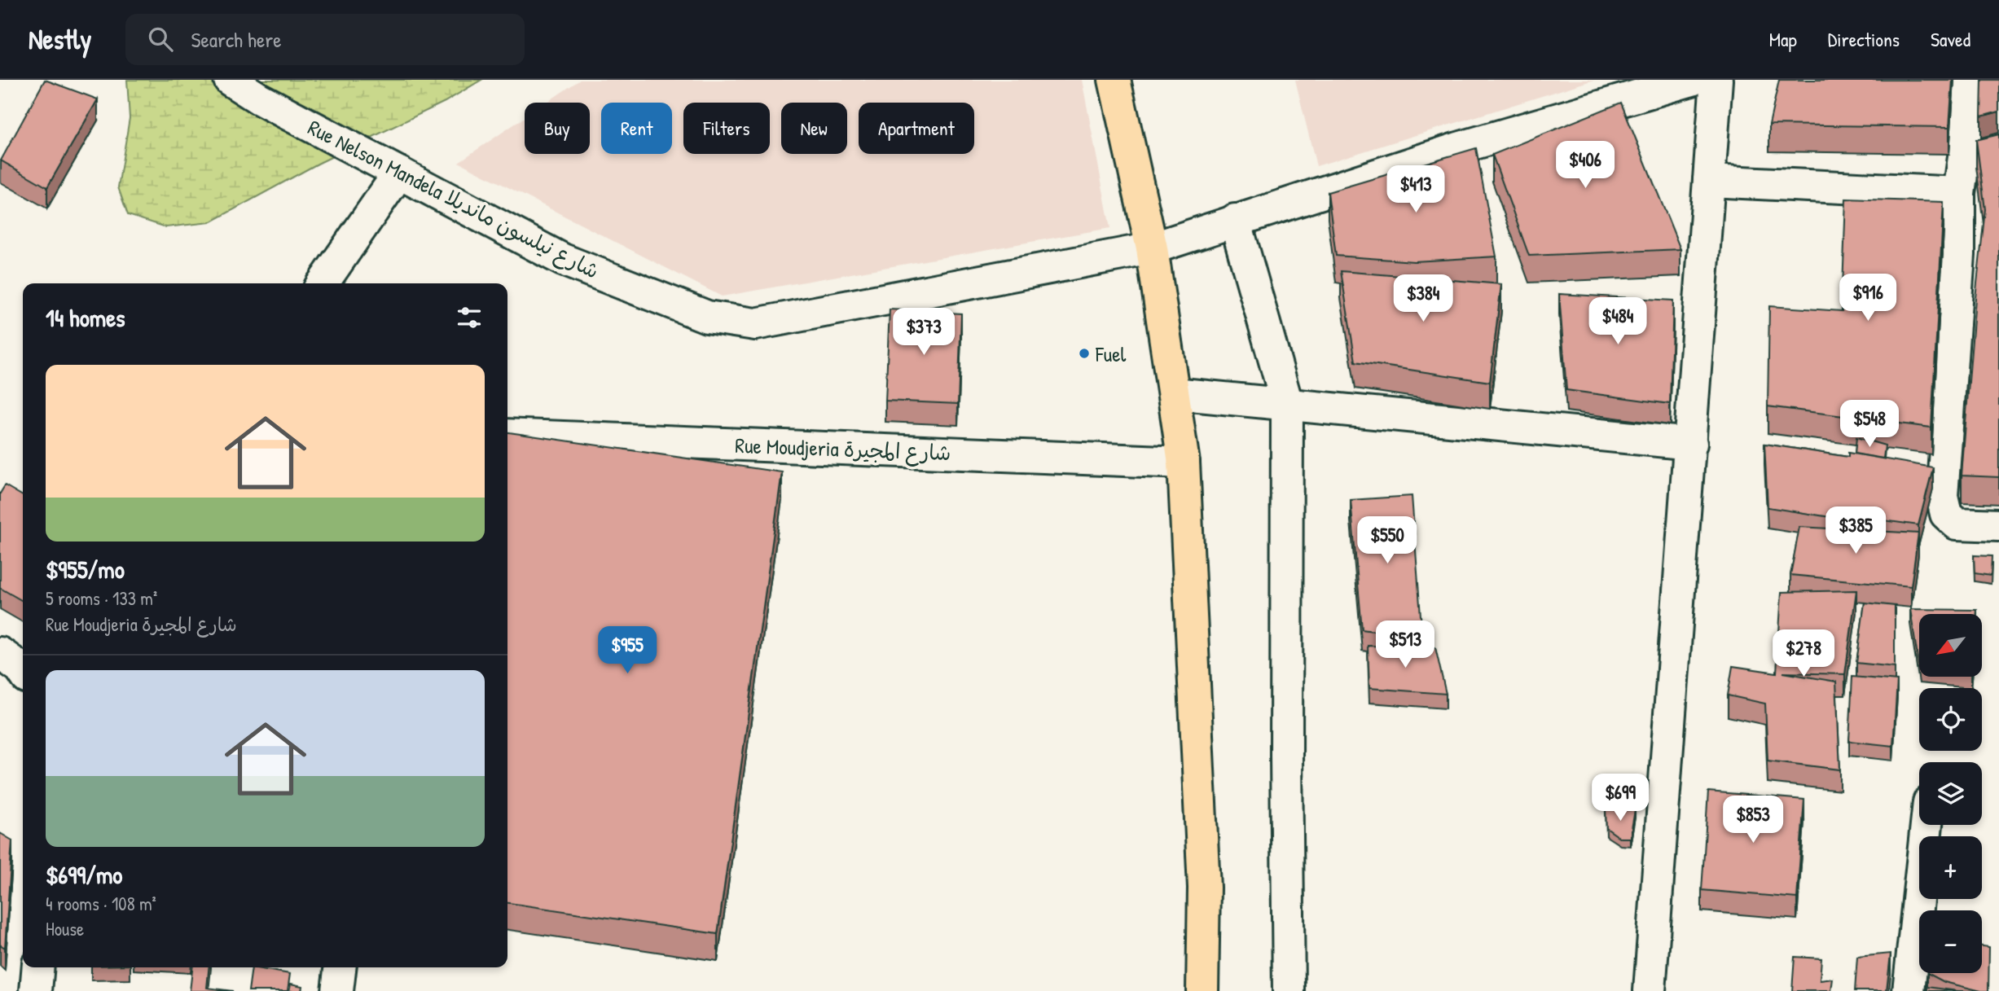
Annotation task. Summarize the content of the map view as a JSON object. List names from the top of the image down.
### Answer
{
  "streets": {
    "street": ["Rue Nelson Mandela شارع نيلسون مانديلا", "Rue Moudjeria شارع المجيرة"]
  },
  "places": ["Fuel"],
  "north": "bottom left",
  "page": {
    "header": "Nestly",
    "search": "Search here",
    "nav": ["Map", "Directions", "Saved"],
    "chip": [
      "Buy",
      "Rent",
      "Filters",
      "New",
      "Apartment"
    ],
    "price": [
      "$406",
      "$413",
      "$916",
      "$384",
      "$484",
      "$373",
      "$548",
      "$385",
      "$550",
      "$513",
      "$955",
      "$278",
      "$699",
      "$853"
    ],
    "heading": "14 homes",
    "list": [
      {
        "name": "$955/mo",
        "note": "5 rooms · 133 m² · Rue Moudjeria شارع المجيرة"
      },
      {
        "name": "$699/mo",
        "note": "4 rooms · 108 m² · House"
      }
    ],
    "map_buttons": ["+", "−"]
  }
}
